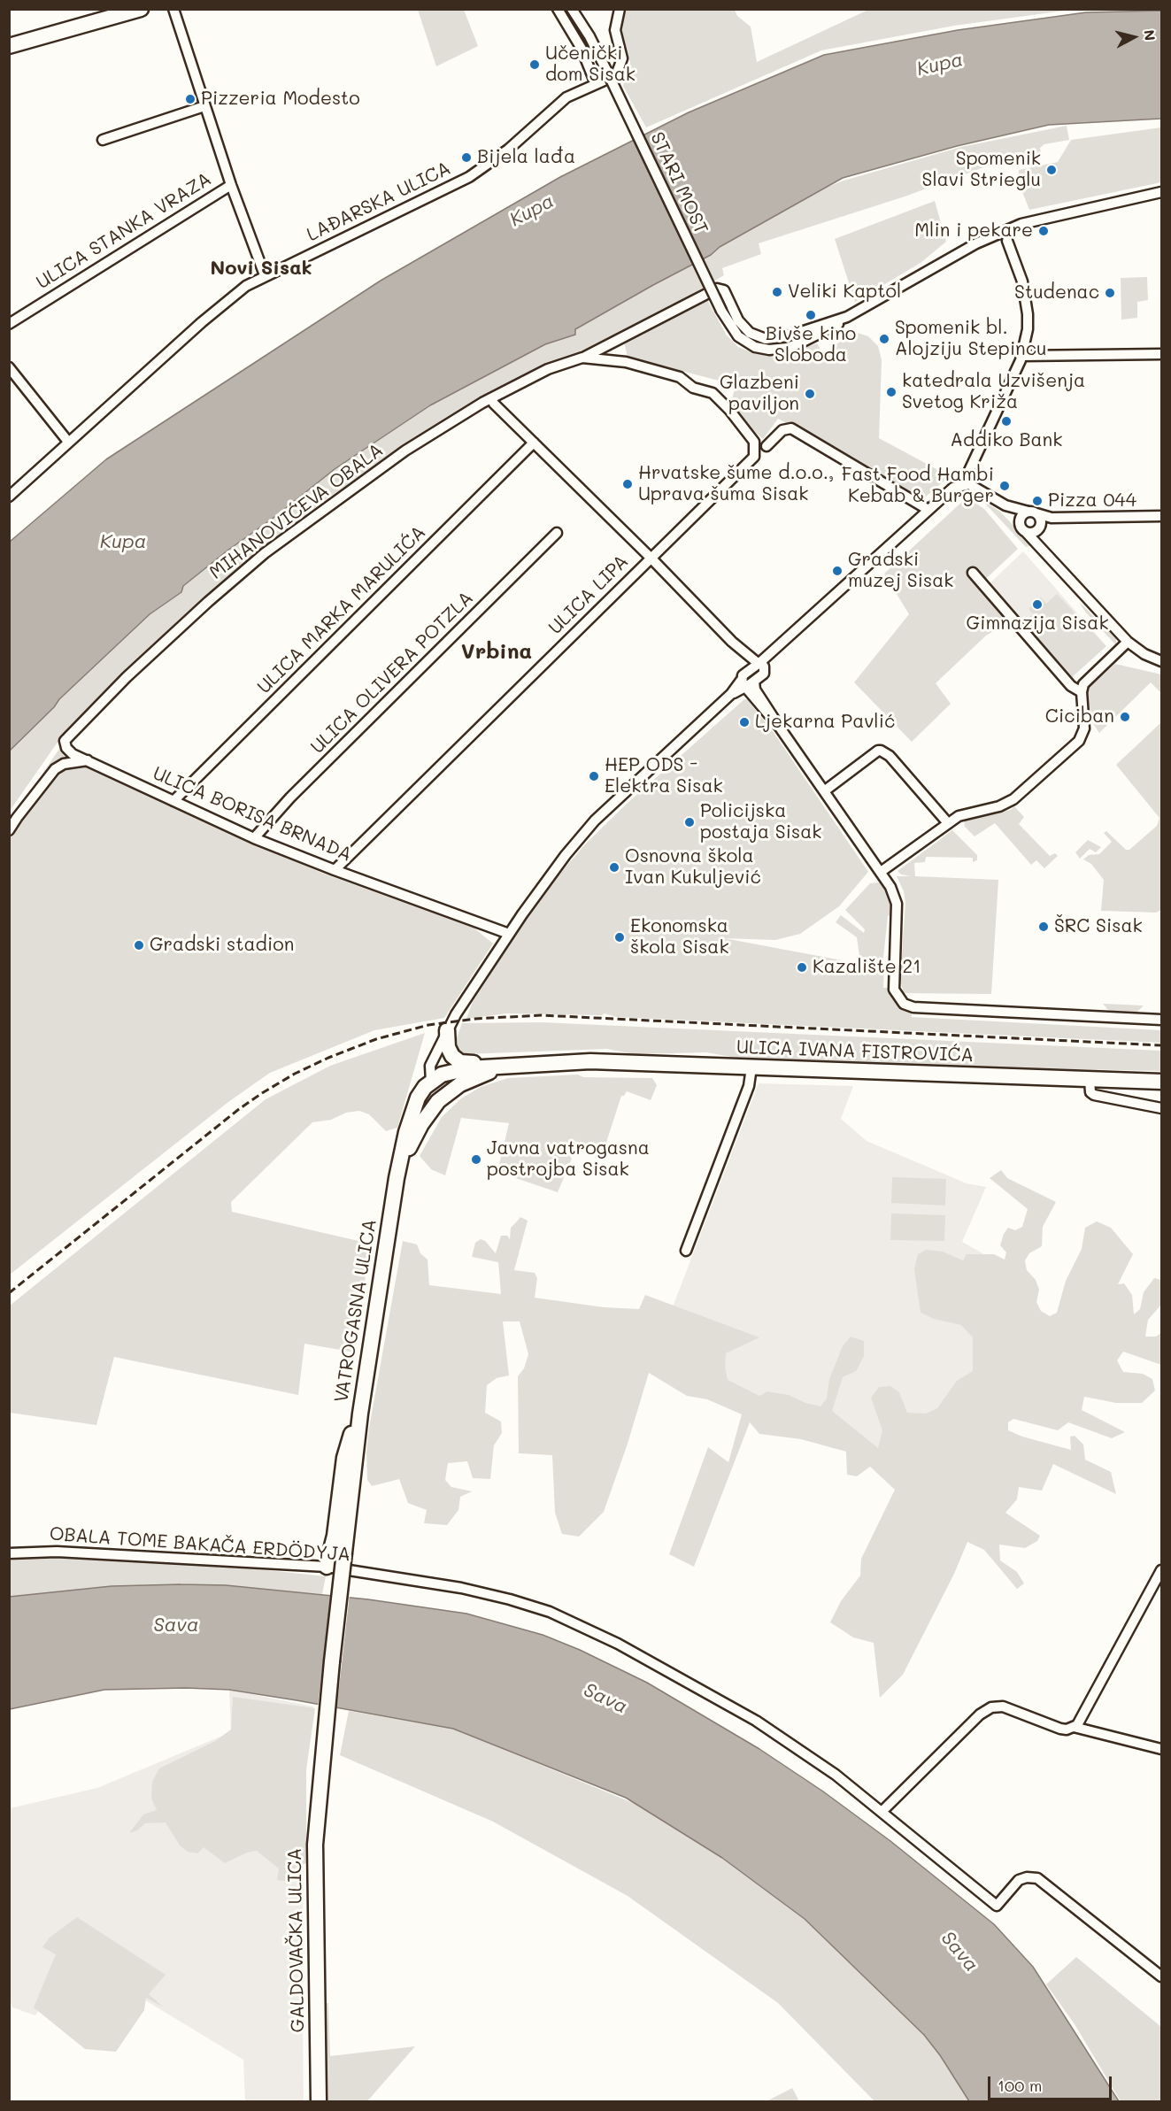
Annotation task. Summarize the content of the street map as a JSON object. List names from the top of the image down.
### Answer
{
  "streets": {
    "main road": ["ULICA IVANA FISTROVIĆA", "VATROGASNA ULICA", "GALDOVAČKA ULICA"],
    "street": [
      "STARI MOST",
      "LAĐARSKA ULICA",
      "ULICA STANKA VRAZA",
      "MIHANOVIĆEVA OBALA",
      "ULICA LIPA",
      "ULICA MARKA MARULIĆA",
      "ULICA OLIVERA POTZLA",
      "ULICA BORISA BRNADA",
      "OBALA TOME BAKAČA ERDÖDYJA"
    ]
  },
  "crossings": [
    ["STARI MOST", "MIHANOVIĆEVA OBALA"],
    ["MIHANOVIĆEVA OBALA", "ULICA LIPA"],
    ["MIHANOVIĆEVA OBALA", "ULICA BORISA BRNADA"],
    ["ULICA LIPA", "ULICA BORISA BRNADA"],
    ["ULICA MARKA MARULIĆA", "ULICA BORISA BRNADA"],
    ["ULICA OLIVERA POTZLA", "ULICA BORISA BRNADA"],
    ["VATROGASNA ULICA", "GALDOVAČKA ULICA"]
  ],
  "districts": ["Novi Sisak", "Vrbina"],
  "water": ["Kupa", "Sava"],
  "places": [
    "Učenički dom Sisak",
    "Pizzeria Modesto",
    "Bijela lađa",
    "Spomenik Slavi Strieglu",
    "Mlin i pekare",
    "Veliki Kaptol",
    "Studenac",
    "Bivše kino Sloboda",
    "Spomenik bl. Alojziju Stepincu",
    "katedrala Uzvišenja Svetog Križa",
    "Glazbeni paviljon",
    "Addiko Bank",
    "Hrvatske šume d.o.o., Uprava šuma Sisak",
    "Fast Food Hambi Kebab & Burger",
    "Pizza 044",
    "Gradski muzej Sisak",
    "Gimnazija Sisak",
    "Ciciban",
    "Ljekarna Pavlić",
    "HEP ODS - Elektra Sisak",
    "Policijska postaja Sisak",
    "Osnovna škola Ivan Kukuljević",
    "ŠRC Sisak",
    "Ekonomska škola Sisak",
    "Gradski stadion",
    "Kazalište 21",
    "Javna vatrogasna postrojba Sisak"
  ],
  "scale_bar": "100 m",
  "north": "right"
}
